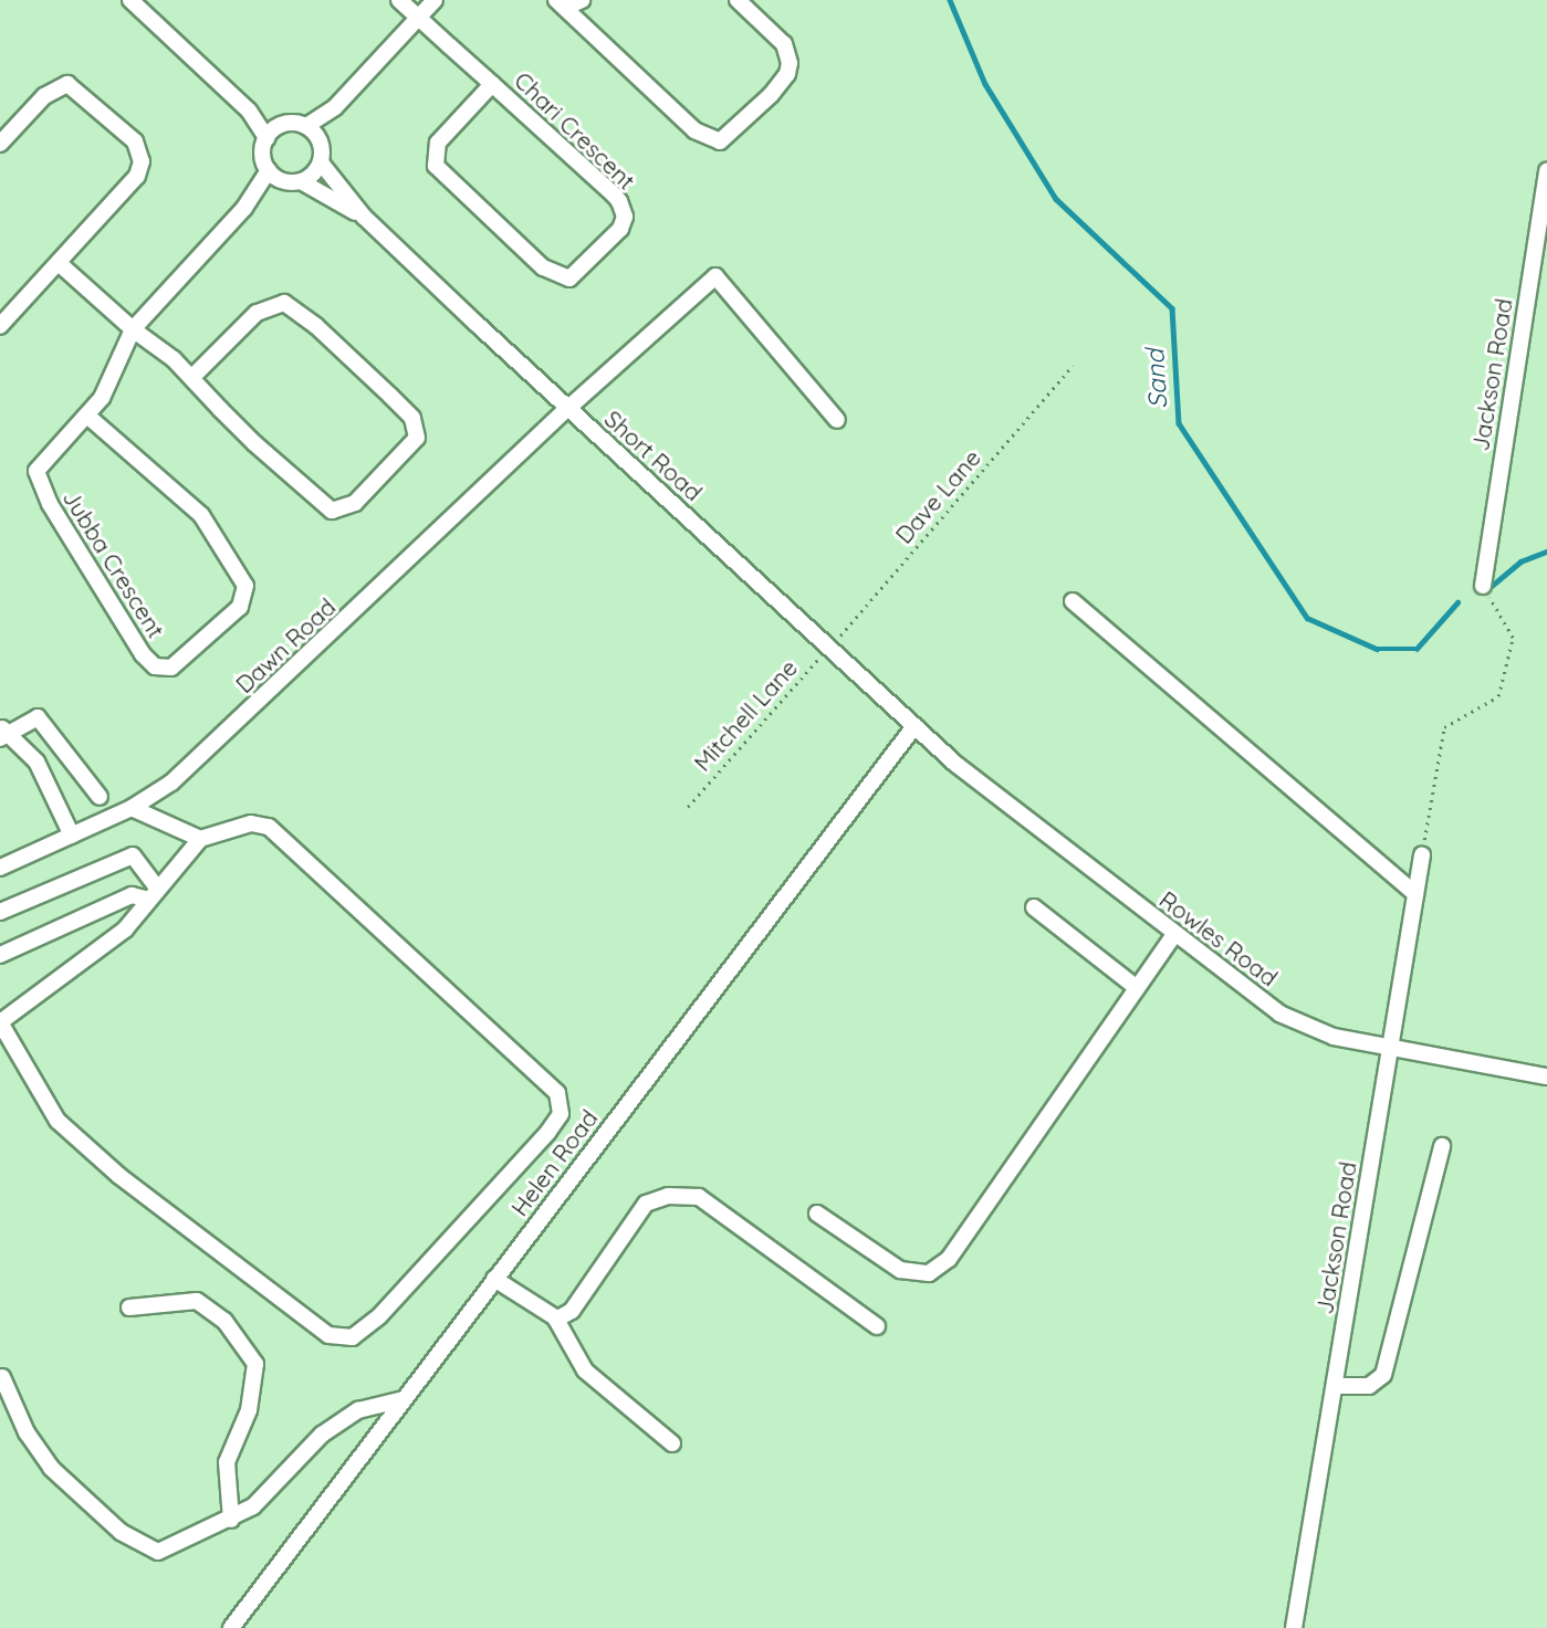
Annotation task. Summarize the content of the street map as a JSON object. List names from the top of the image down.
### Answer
{
  "streets": {
    "street": [
      "Chari Crescent",
      "Jackson Road",
      "Short Road",
      "Jubba Crescent",
      "Dawn Road",
      "Rowles Road",
      "Helen Road"
    ],
    "path": ["Dave Lane", "Mitchell Lane"]
  },
  "crossings": [
    ["Jackson Road", "Rowles Road"],
    ["Short Road", "Dave Lane"],
    ["Short Road", "Dawn Road"],
    ["Short Road", "Mitchell Lane"],
    ["Short Road", "Rowles Road"],
    ["Short Road", "Helen Road"],
    ["Dave Lane", "Mitchell Lane"],
    ["Rowles Road", "Helen Road"]
  ],
  "water": ["Sand"]
}
